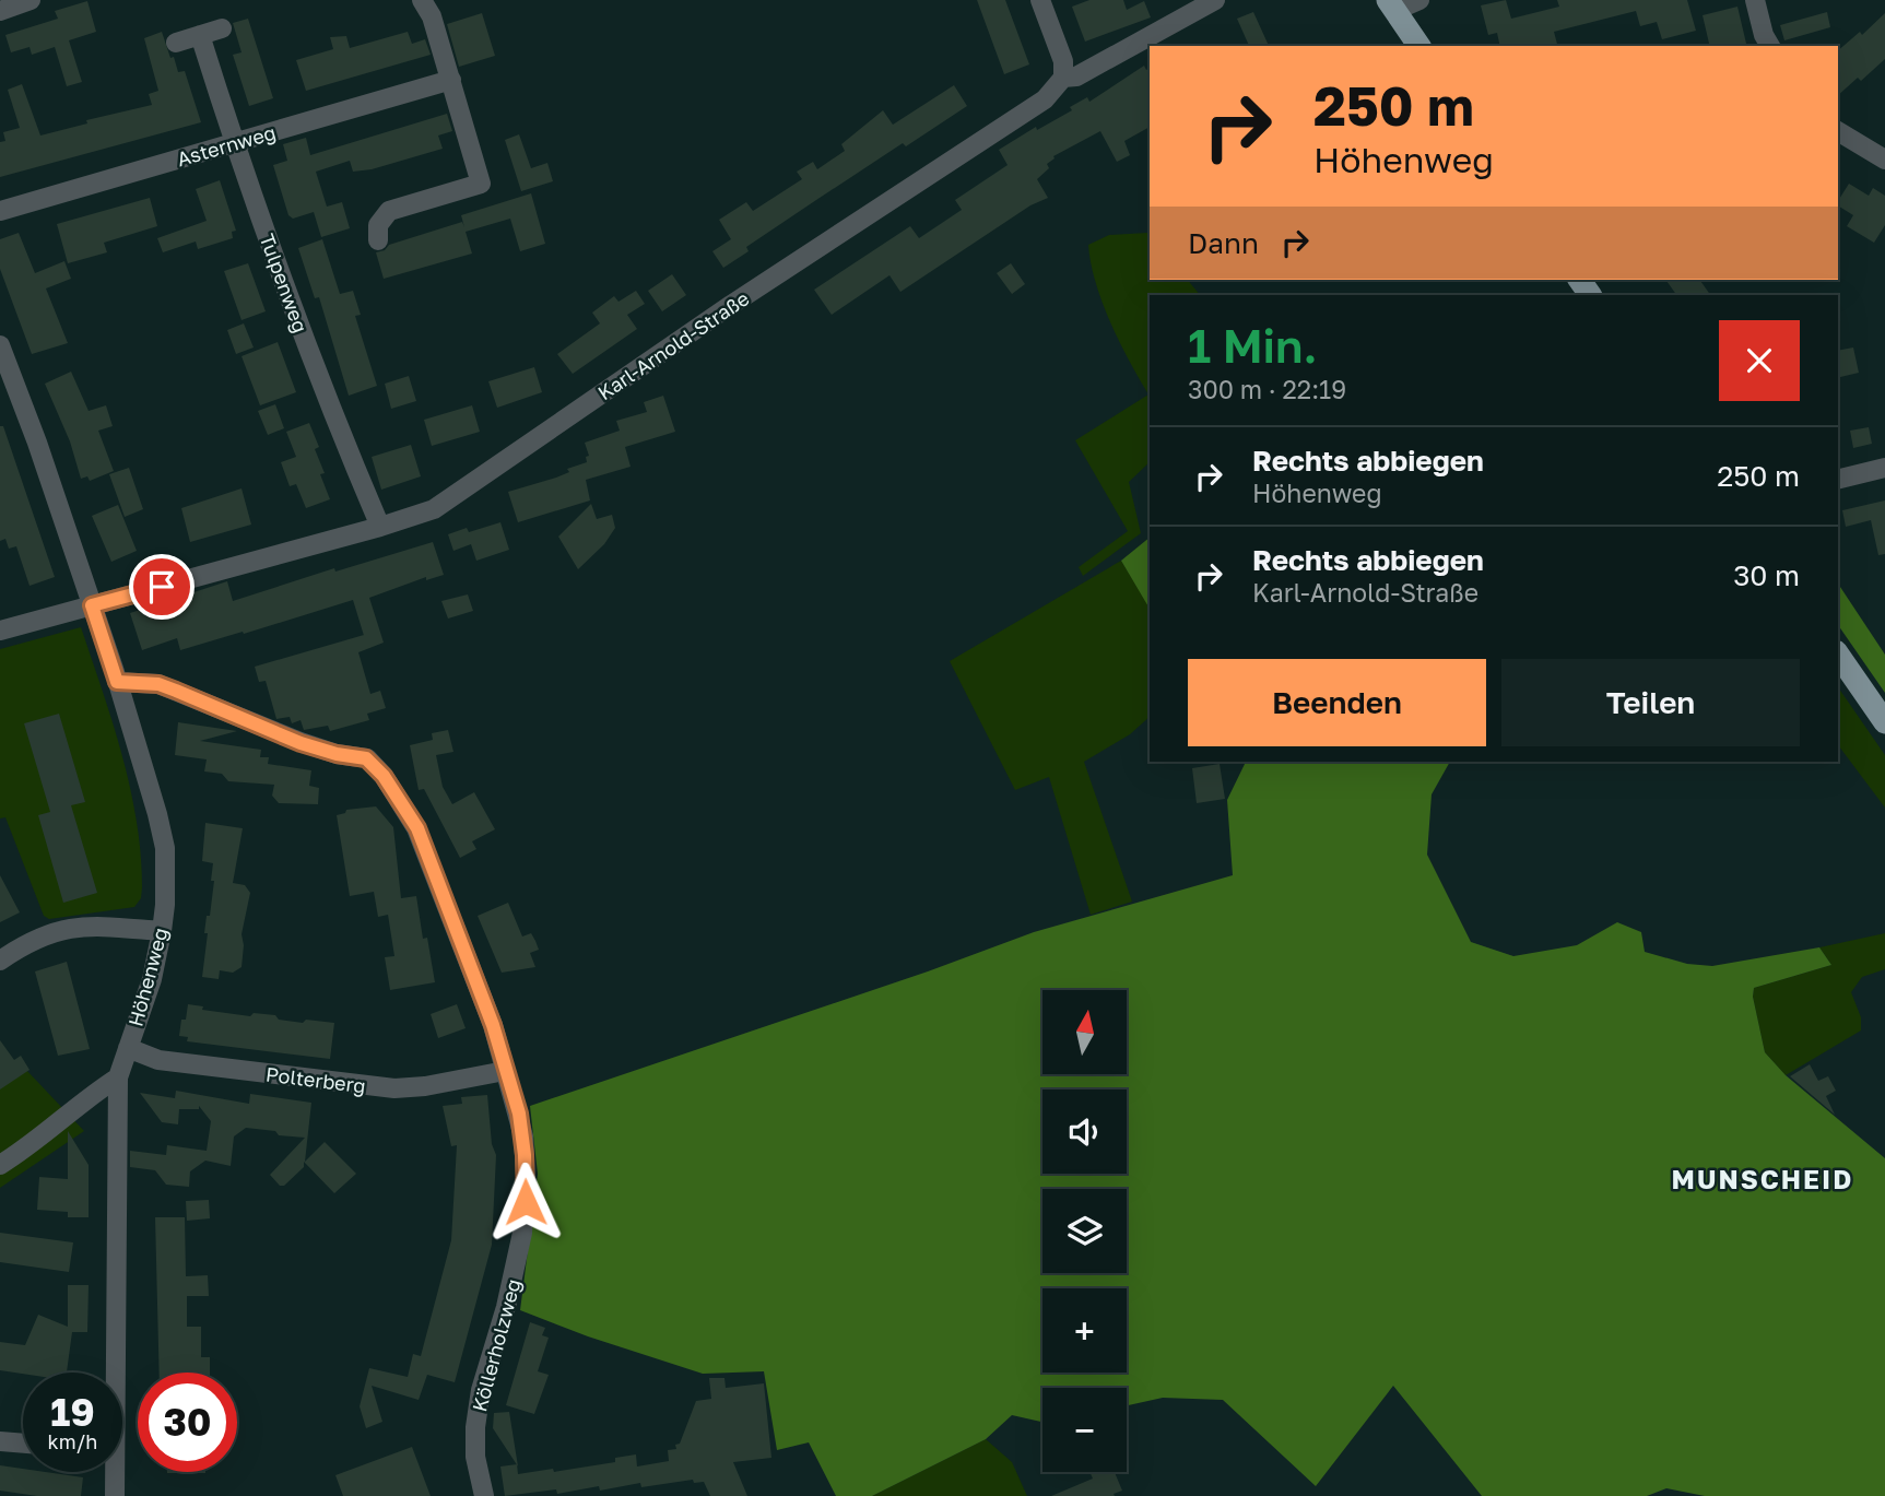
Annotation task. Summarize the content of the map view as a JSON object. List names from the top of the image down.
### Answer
{
  "streets": {
    "street": [
      "Asternweg",
      "Tulpenweg",
      "Karl-Arnold-Straße",
      "Höhenweg",
      "Polterberg",
      "Köllerholzweg"
    ]
  },
  "crossings": [
    ["Asternweg", "Tulpenweg"],
    ["Tulpenweg", "Karl-Arnold-Straße"],
    ["Karl-Arnold-Straße", "Höhenweg"],
    ["Höhenweg", "Polterberg"],
    ["Höhenweg", "Köllerholzweg"],
    ["Polterberg", "Köllerholzweg"]
  ],
  "districts": ["MUNSCHEID"],
  "north": "top",
  "page": {
    "turn": ["250 m", "Höhenweg"],
    "then": "Dann",
    "heading": ["1 Min.", "300 m · 22:19"],
    "list": [
      {
        "name": "Rechts abbiegen",
        "note": "Höhenweg",
        "value": "250 m"
      },
      {
        "name": "Rechts abbiegen",
        "note": "Karl-Arnold-Straße",
        "value": "30 m"
      }
    ],
    "buttons": ["Beenden", "Teilen"],
    "map_buttons": ["+", "−"],
    "speed": "19 km/h",
    "limit": "30"
  }
}
